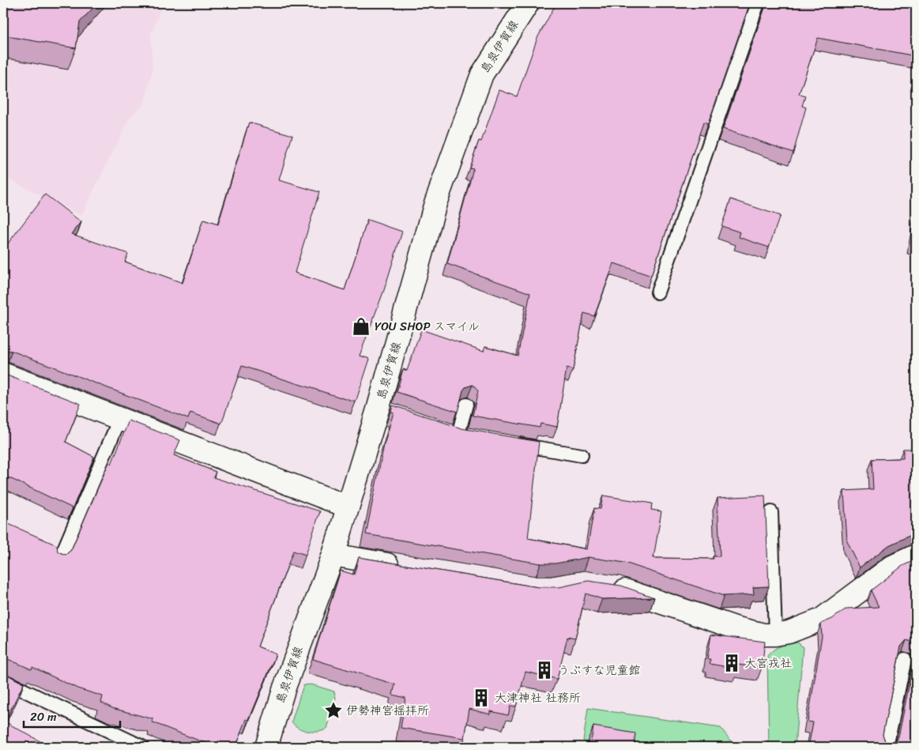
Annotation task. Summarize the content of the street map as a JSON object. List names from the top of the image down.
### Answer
{
  "streets": {
    "main road": ["島泉伊賀線"]
  },
  "places": {
    "shop": ["YOU SHOP スマイル"],
    "building": ["大宮戎社", "うぶすな児童館", "大津神社 社務所"],
    "place": ["伊勢神宮揺拝所"]
  },
  "scale_bar": "20 m"
}
